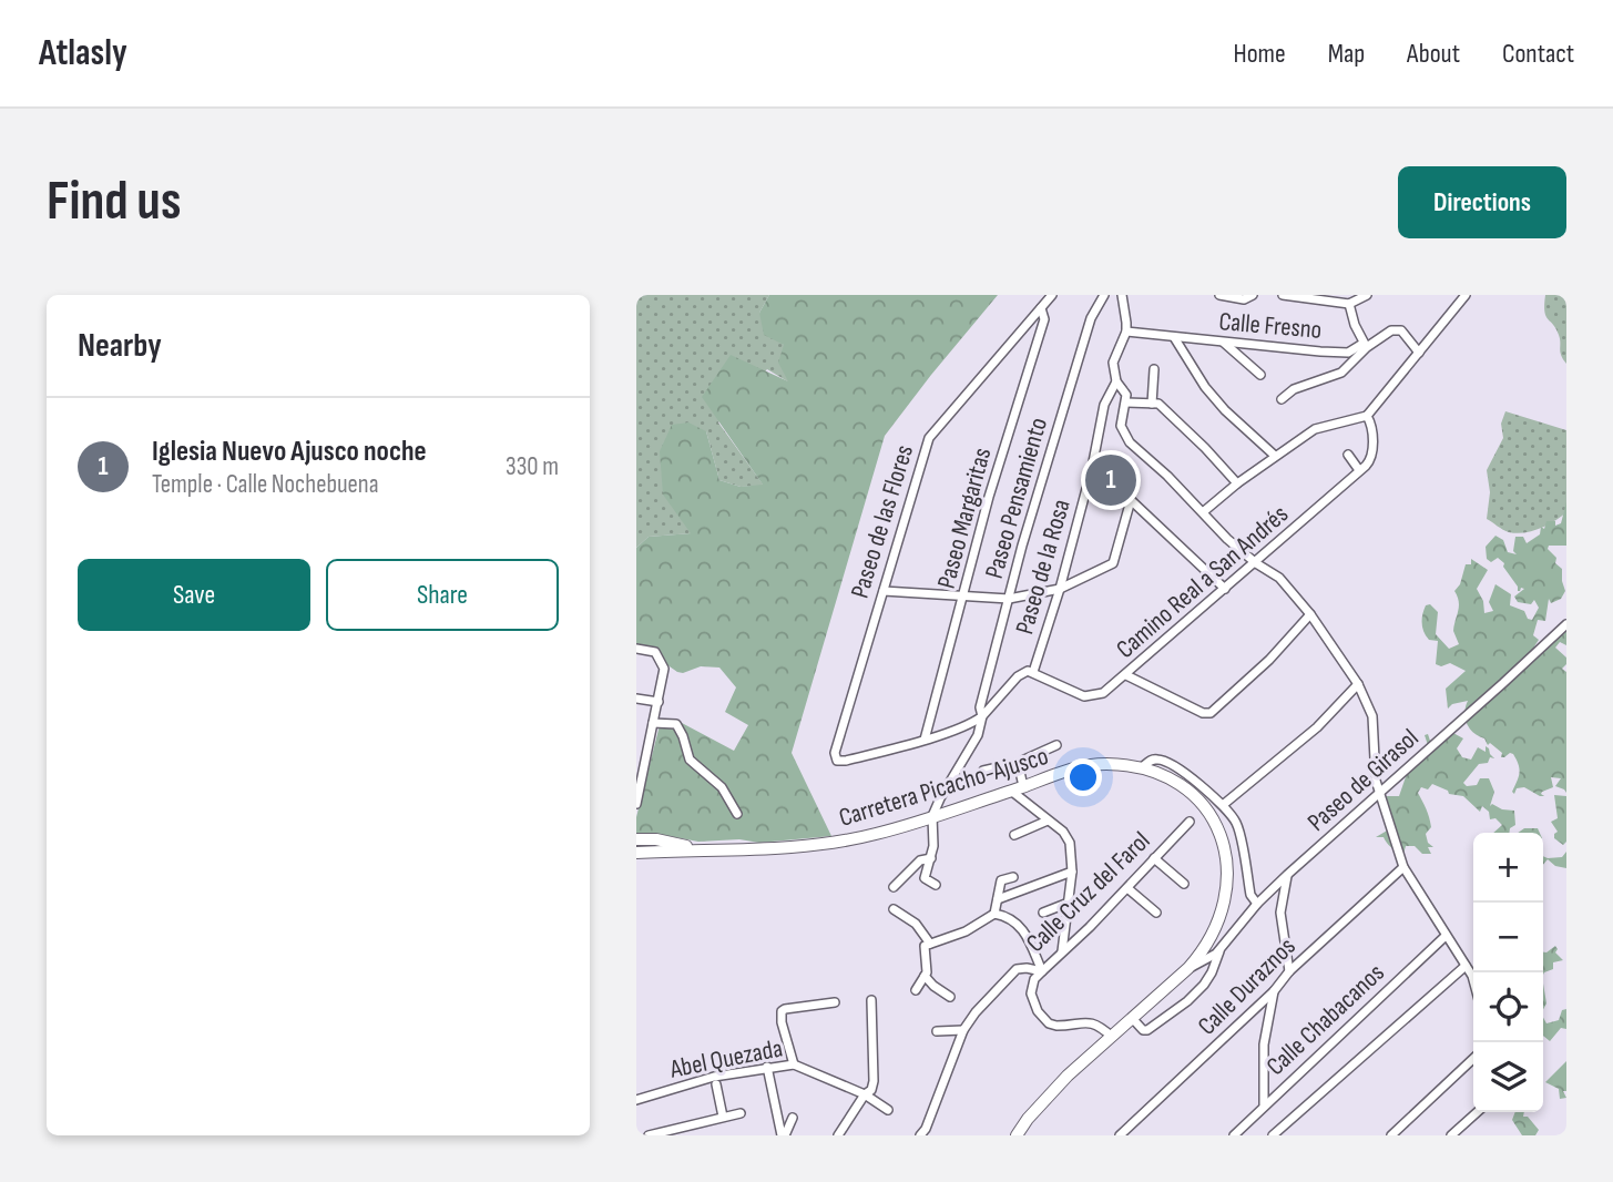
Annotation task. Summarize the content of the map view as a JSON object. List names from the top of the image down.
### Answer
{
  "streets": {
    "main road": ["Carretera Picacho-Ajusco"],
    "street": [
      "Calle Fresno",
      "Paseo Pensamiento",
      "Paseo Margaritas",
      "Paseo de las Flores",
      "Paseo de la Rosa",
      "Camino Real a San Andrés",
      "Paseo de Girasol",
      "Calle Cruz del Farol",
      "Calle Duraznos",
      "Calle Chabacanos",
      "Abel Quezada"
    ]
  },
  "crossings": [
    ["Calle Fresno", "Paseo de la Rosa"],
    ["Paseo Margaritas", "Paseo de las Flores"],
    ["Paseo de la Rosa", "Camino Real a San Andrés"],
    ["Paseo de Girasol", "Carretera Picacho-Ajusco"]
  ],
  "page": {
    "header": "Atlasly",
    "nav": [
      "Home",
      "Map",
      "About",
      "Contact"
    ],
    "buttons": [
      "Directions",
      ["Save", "Share"]
    ],
    "title": "Find us",
    "heading": "Nearby",
    "list": [
      {
        "mark": "1",
        "name": "Iglesia Nuevo Ajusco noche",
        "note": "Temple · Calle Nochebuena",
        "value": "330 m"
      }
    ],
    "pins": "1",
    "map_buttons": ["+", "−"]
  }
}
